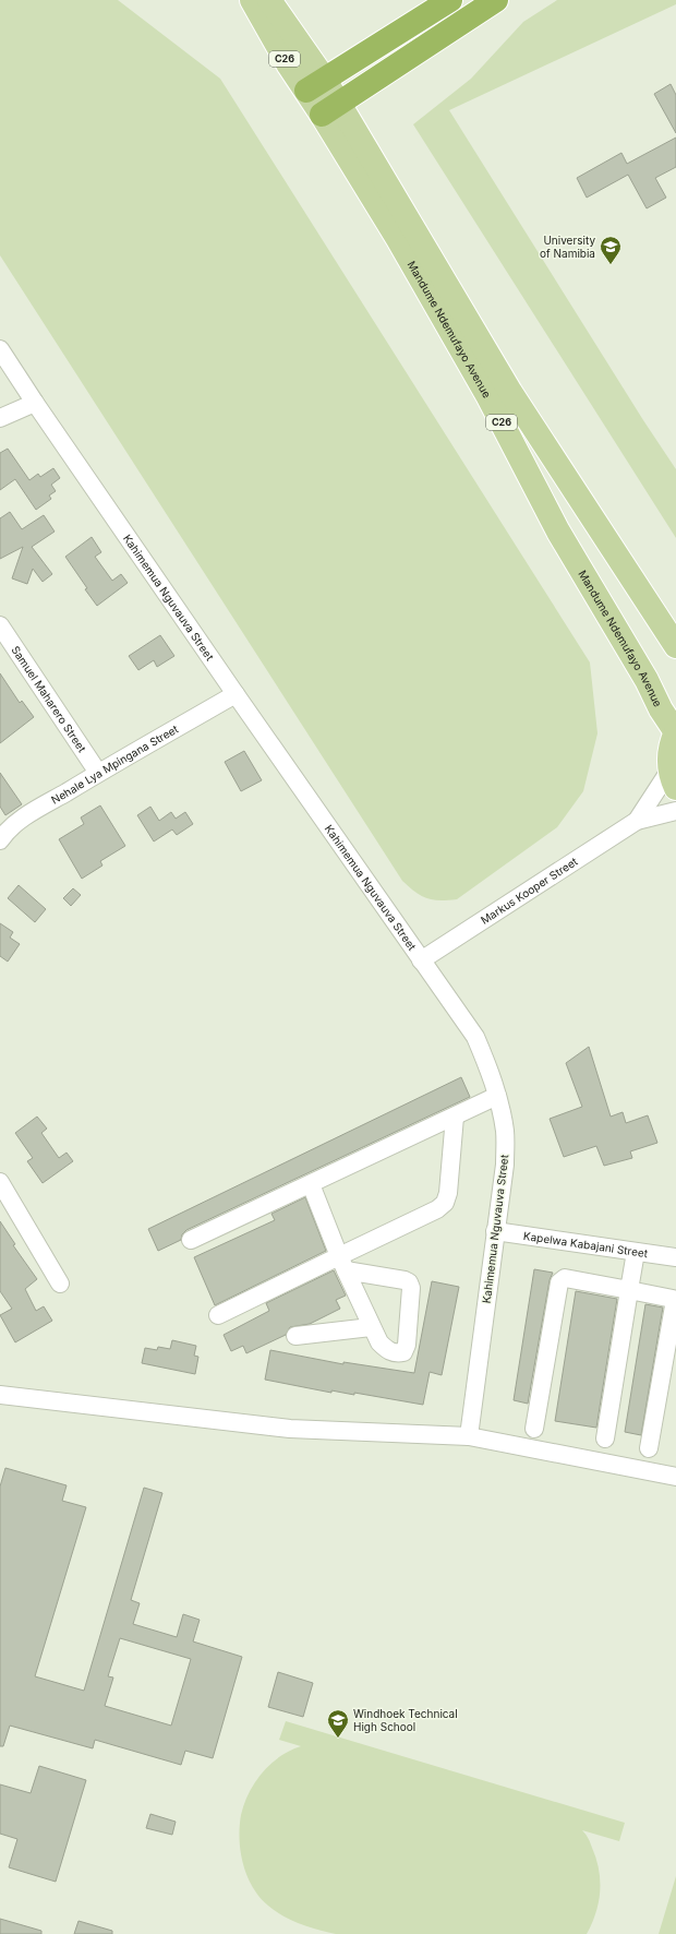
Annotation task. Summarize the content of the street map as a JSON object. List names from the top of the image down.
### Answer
{
  "streets": {
    "main road": ["C26", "Mandume Ndemufayo Avenue"],
    "street": [
      "Kahimemua Nguvauva Street",
      "Samuel Maharero Street",
      "Nehale Lya Mpingana Street",
      "Markus Kooper Street",
      "Kapelwa Kabajani Street"
    ]
  },
  "crossings": [
    ["Kahimemua Nguvauva Street", "Nehale Lya Mpingana Street"],
    ["Kahimemua Nguvauva Street", "Markus Kooper Street"],
    ["Kahimemua Nguvauva Street", "Kapelwa Kabajani Street"],
    ["Samuel Maharero Street", "Nehale Lya Mpingana Street"]
  ],
  "places": {
    "school or university": ["University of Namibia", "Windhoek Technical High School"]
  }
}
